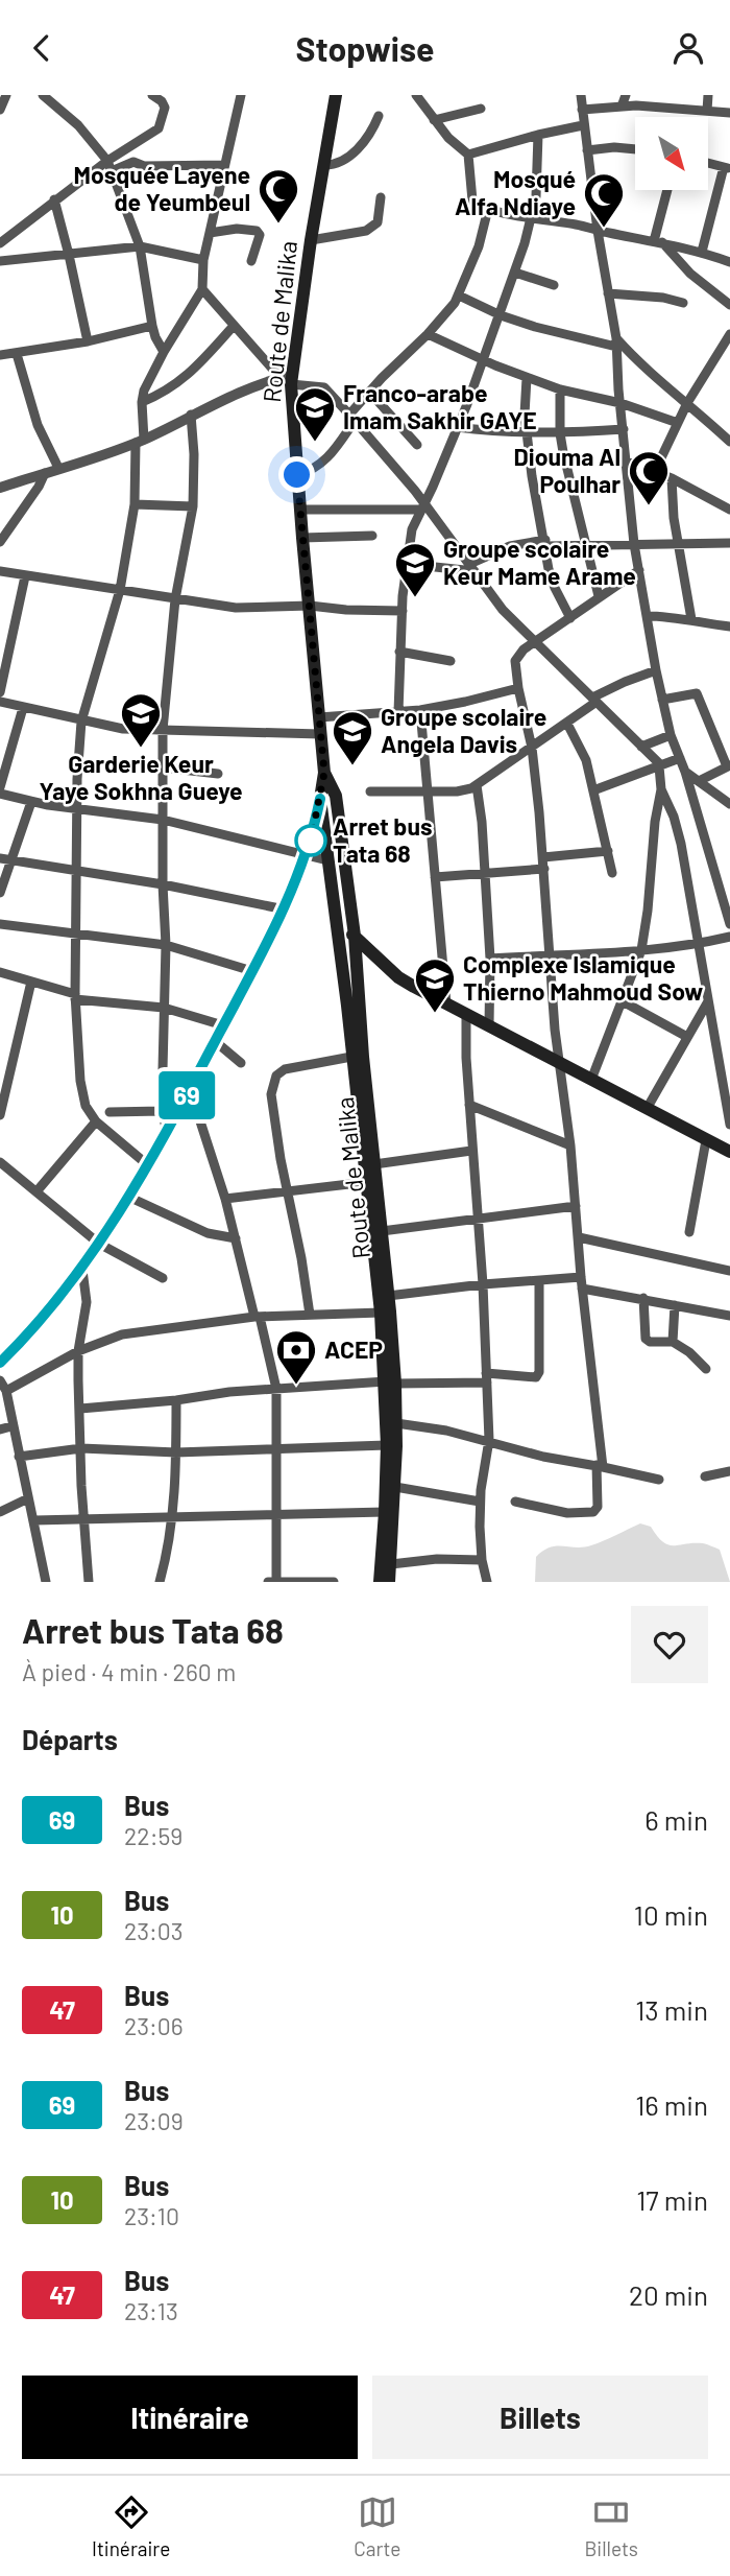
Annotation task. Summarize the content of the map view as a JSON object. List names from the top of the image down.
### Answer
{
  "streets": {
    "main road": ["Route de Malika"]
  },
  "places": {
    "mosque": ["Mosquée Layene de Yeumbeul", "Mosqué Alfa Ndiaye", "Diouma Al Poulhar"],
    "school or university": [
      "Franco-arabe Imam Sakhir GAYE",
      "Groupe scolaire Keur Mame Arame",
      "Garderie Keur Yaye Sokhna Gueye",
      "Groupe scolaire Angela Davis",
      "Complexe Islamique Thierno Mahmoud Sow"
    ],
    "other": ["Arret bus Tata 68"],
    "bank": ["ACEP"]
  },
  "lines": ["bus line 69"],
  "north": "bottom right",
  "page": {
    "header": "Stopwise",
    "on_map": "69",
    "heading": [
      ["Arret bus Tata 68", "À pied · 4 min · 260 m"],
      "Départs"
    ],
    "list": [
      {
        "mark": "69",
        "name": "Bus",
        "note": "22:59",
        "value": "6 min"
      },
      {
        "mark": "10",
        "name": "Bus",
        "note": "23:03",
        "value": "10 min"
      },
      {
        "mark": "47",
        "name": "Bus",
        "note": "23:06",
        "value": "13 min"
      },
      {
        "mark": "69",
        "name": "Bus",
        "note": "23:09",
        "value": "16 min"
      },
      {
        "mark": "10",
        "name": "Bus",
        "note": "23:10",
        "value": "17 min"
      },
      {
        "mark": "47",
        "name": "Bus",
        "note": "23:13",
        "value": "20 min"
      }
    ],
    "buttons": ["Itinéraire", "Billets"],
    "tabs": ["Itinéraire", "Carte", "Billets"]
  }
}
